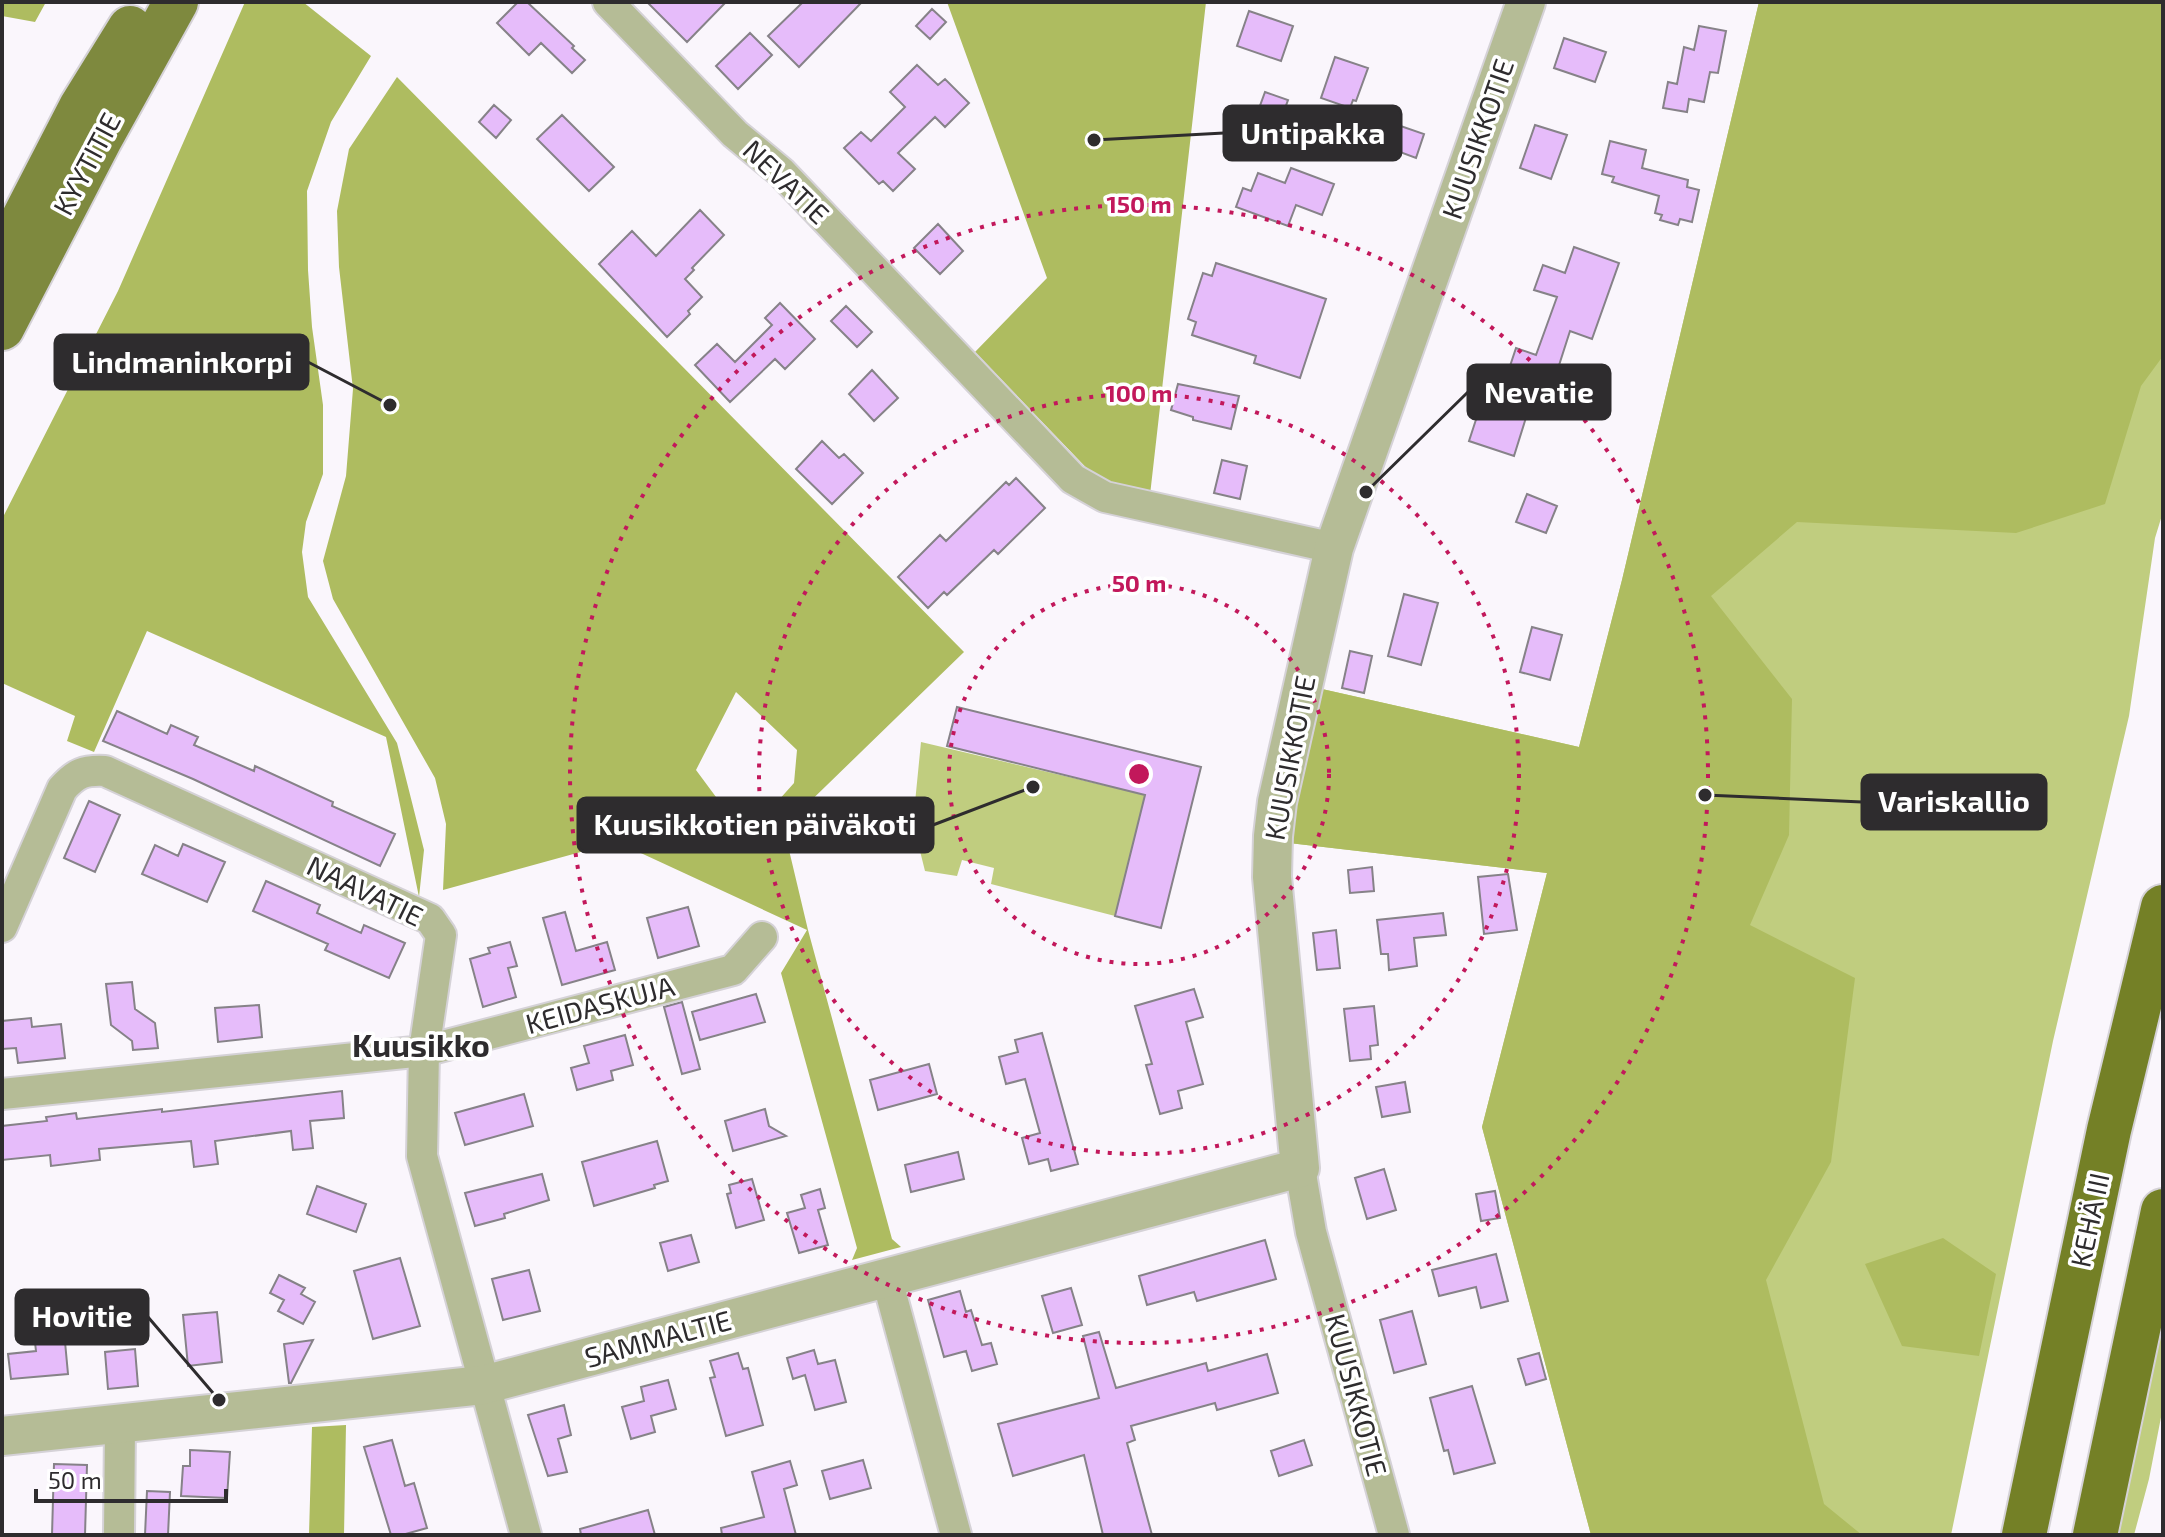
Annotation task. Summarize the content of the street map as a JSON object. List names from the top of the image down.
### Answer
{
  "streets": {
    "highway": ["KEHÄ III"],
    "main road": ["KYYTITIE"],
    "street": [
      "KUUSIKKOTIE",
      "NEVATIE",
      "NAAVATIE",
      "KEIDASKUJA",
      "SAMMALTIE"
    ]
  },
  "crossings": [
    ["KUUSIKKOTIE", "NEVATIE"],
    ["KUUSIKKOTIE", "SAMMALTIE"],
    ["NAAVATIE", "KEIDASKUJA"],
    ["NAAVATIE", "SAMMALTIE"]
  ],
  "districts": ["Kuusikko"],
  "places": [
    "Untipakka",
    "Lindmaninkorpi",
    "Nevatie",
    "Kuusikkotien päiväkoti",
    "Variskallio",
    "Hovitie"
  ],
  "scale_bar": "50 m",
  "rings": ["150 m", "100 m", "50 m"]
}
